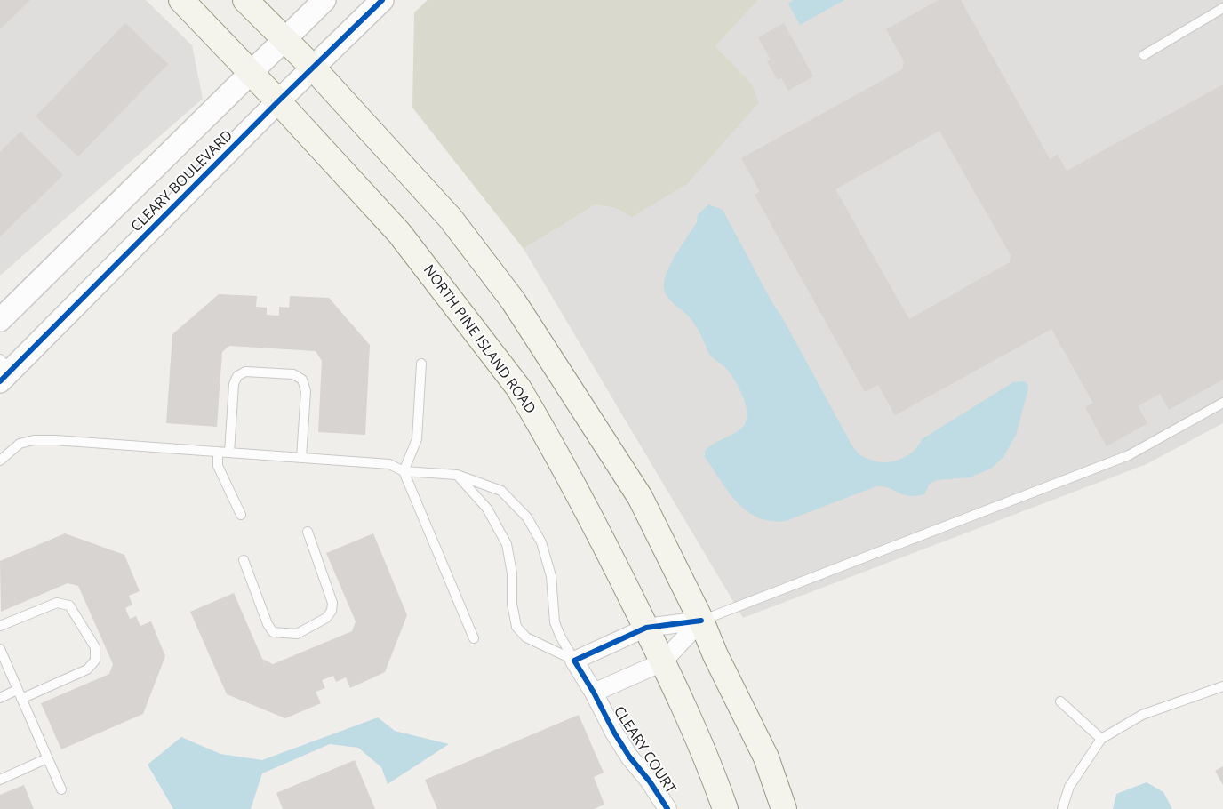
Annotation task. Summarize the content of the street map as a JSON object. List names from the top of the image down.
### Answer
{
  "streets": {
    "main road": ["NORTH PINE ISLAND ROAD"],
    "street": ["CLEARY BOULEVARD", "CLEARY COURT"]
  },
  "crossings": [
    ["CLEARY BOULEVARD", "NORTH PINE ISLAND ROAD"]
  ]
}
